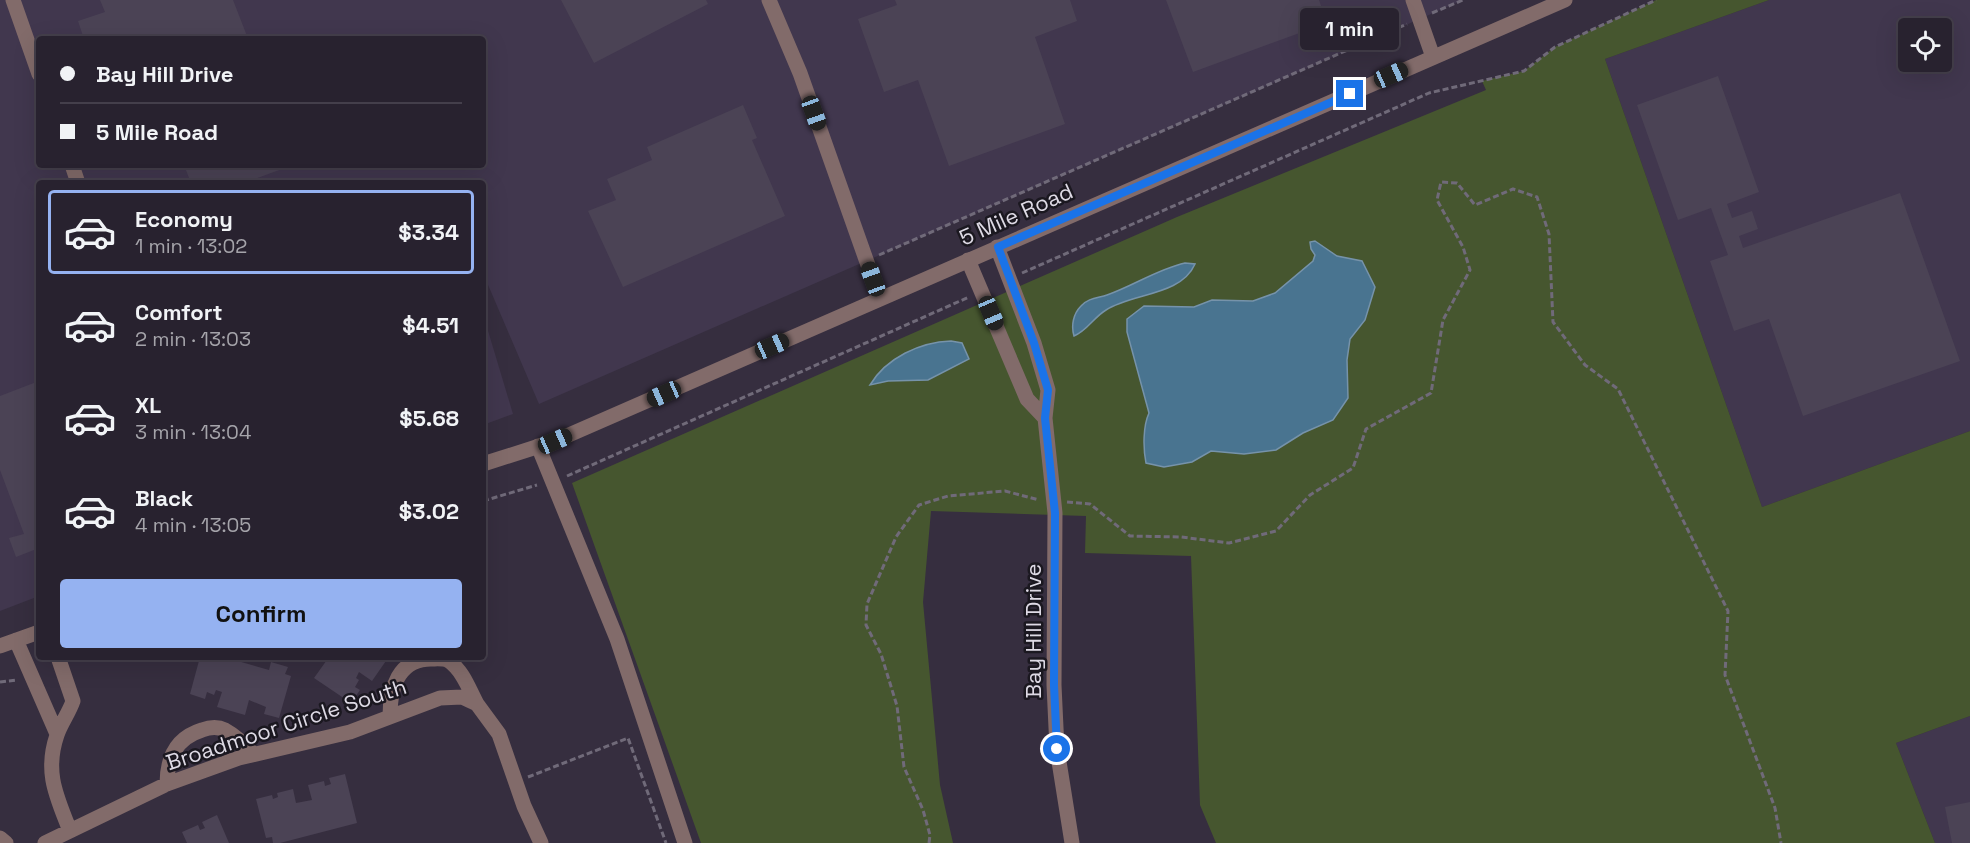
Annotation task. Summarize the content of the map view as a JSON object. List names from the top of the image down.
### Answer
{
  "streets": {
    "street": ["5 Mile Road", "Bay Hill Drive", "Broadmoor Circle South"]
  },
  "crossings": [
    ["5 Mile Road", "Bay Hill Drive"]
  ],
  "page": {
    "bubble": "1 min",
    "banner": ["Bay Hill Drive", "5 Mile Road"],
    "list": [
      {
        "name": "Economy",
        "note": "1 min · 13:02",
        "value": "$3.34"
      },
      {
        "name": "Comfort",
        "note": "2 min · 13:03",
        "value": "$4.51"
      },
      {
        "name": "XL",
        "note": "3 min · 13:04",
        "value": "$5.68"
      },
      {
        "name": "Black",
        "note": "4 min · 13:05",
        "value": "$3.02"
      }
    ],
    "buttons": "Confirm"
  }
}
